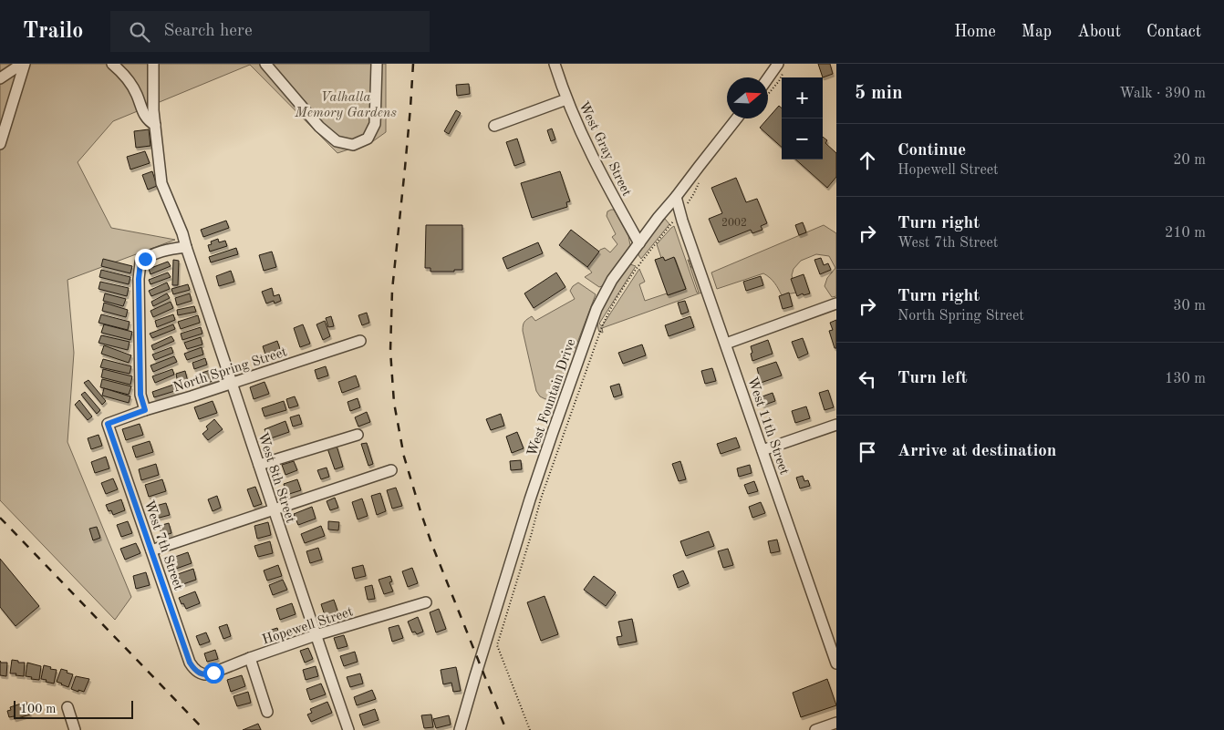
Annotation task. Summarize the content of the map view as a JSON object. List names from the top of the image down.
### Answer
{
  "streets": {
    "street": [
      "West Gray Street",
      "North Spring Street",
      "West Fountain Drive",
      "West 11th Street",
      "West 8th Street",
      "West 7th Street",
      "Hopewell Street"
    ]
  },
  "crossings": [
    ["West Gray Street", "West Fountain Drive"],
    ["North Spring Street", "West 8th Street"],
    ["North Spring Street", "West 7th Street"],
    ["West Fountain Drive", "West 11th Street"],
    ["West 8th Street", "Hopewell Street"],
    ["West 7th Street", "Hopewell Street"]
  ],
  "parks": ["Valhalla Memory Gardens"],
  "house_numbers": ["2002"],
  "scale_bar": "100 m",
  "north": "right",
  "page": {
    "header": "Trailo",
    "search": "Search here",
    "nav": [
      "Home",
      "Map",
      "About",
      "Contact"
    ],
    "heading": ["5 min", "Walk · 390 m"],
    "map_buttons": ["+", "−"],
    "list": [
      ["Continue", "Hopewell Street", "20 m"],
      ["Turn right", "West 7th Street", "210 m"],
      ["Turn right", "North Spring Street", "30 m"],
      ["Turn left", "130 m"],
      "Arrive at destination"
    ],
    "scale": "100 m"
  }
}
